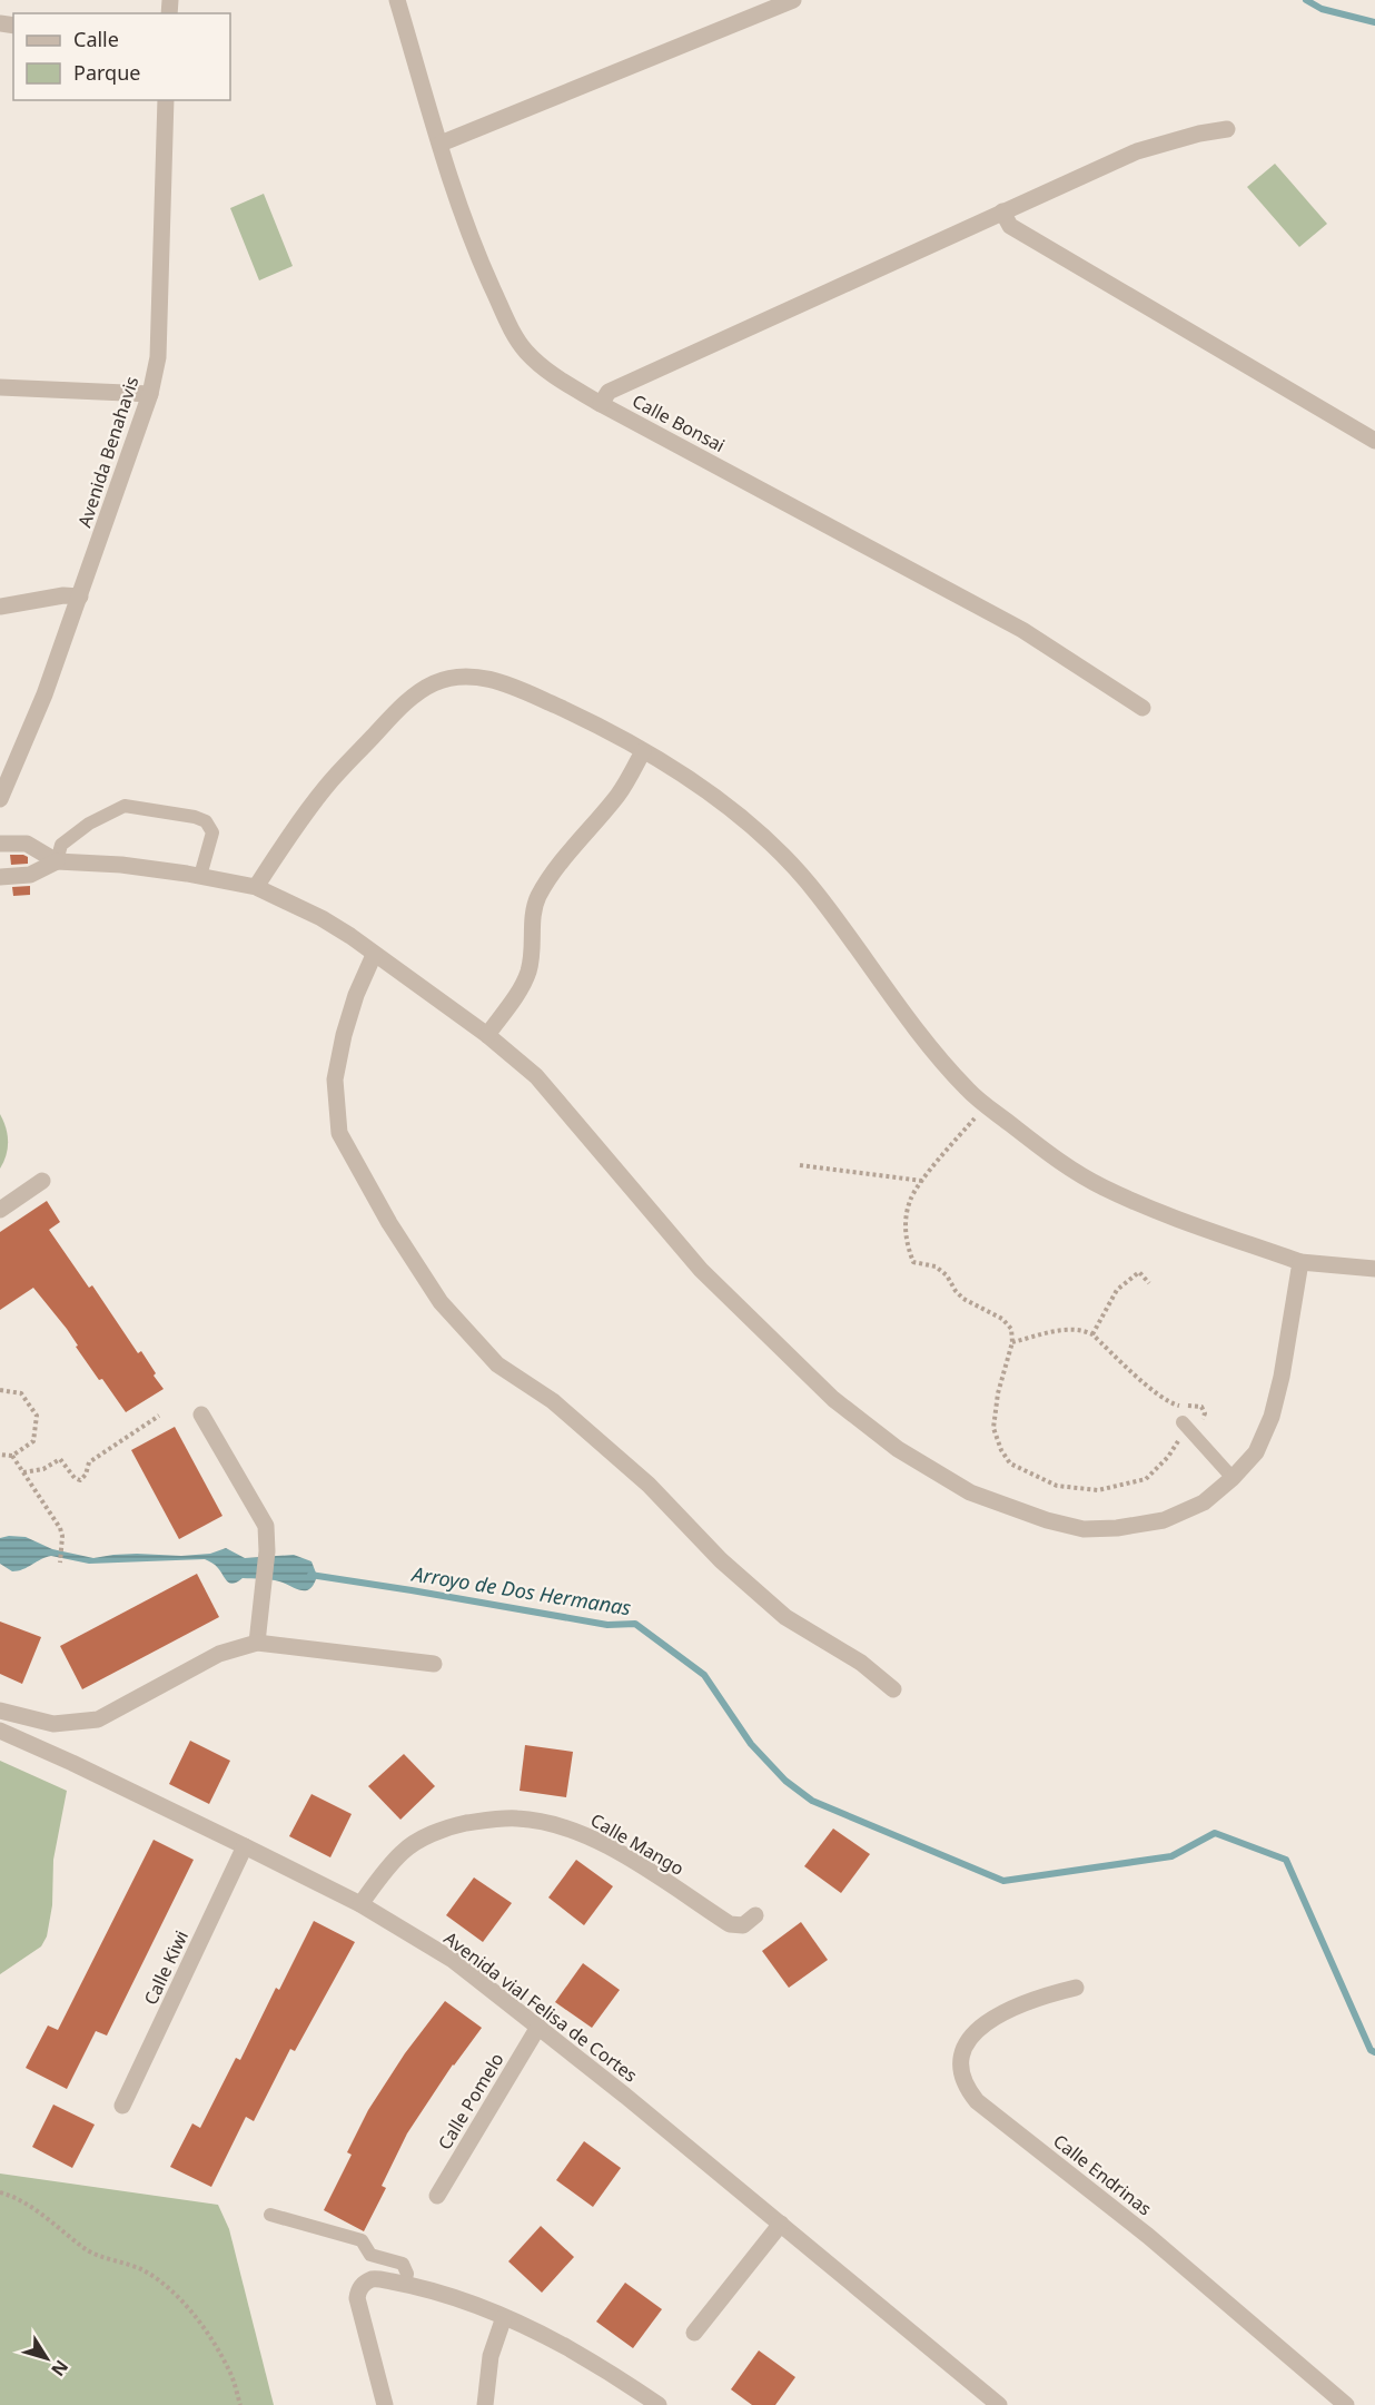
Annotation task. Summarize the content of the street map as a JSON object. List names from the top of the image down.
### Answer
{
  "streets": {
    "street": [
      "Calle Bonsai",
      "Avenida Benahavis",
      "Calle Mango",
      "Calle Kiwi",
      "Avenida vial Felisa de Cortes",
      "Calle Pomelo",
      "Calle Endrinas"
    ]
  },
  "crossings": [
    ["Calle Mango", "Avenida vial Felisa de Cortes"],
    ["Calle Kiwi", "Avenida vial Felisa de Cortes"],
    ["Avenida vial Felisa de Cortes", "Calle Pomelo"]
  ],
  "water": ["Arroyo de Dos Hermanas"],
  "legend": ["Calle", "Parque"],
  "north": "bottom right"
}
